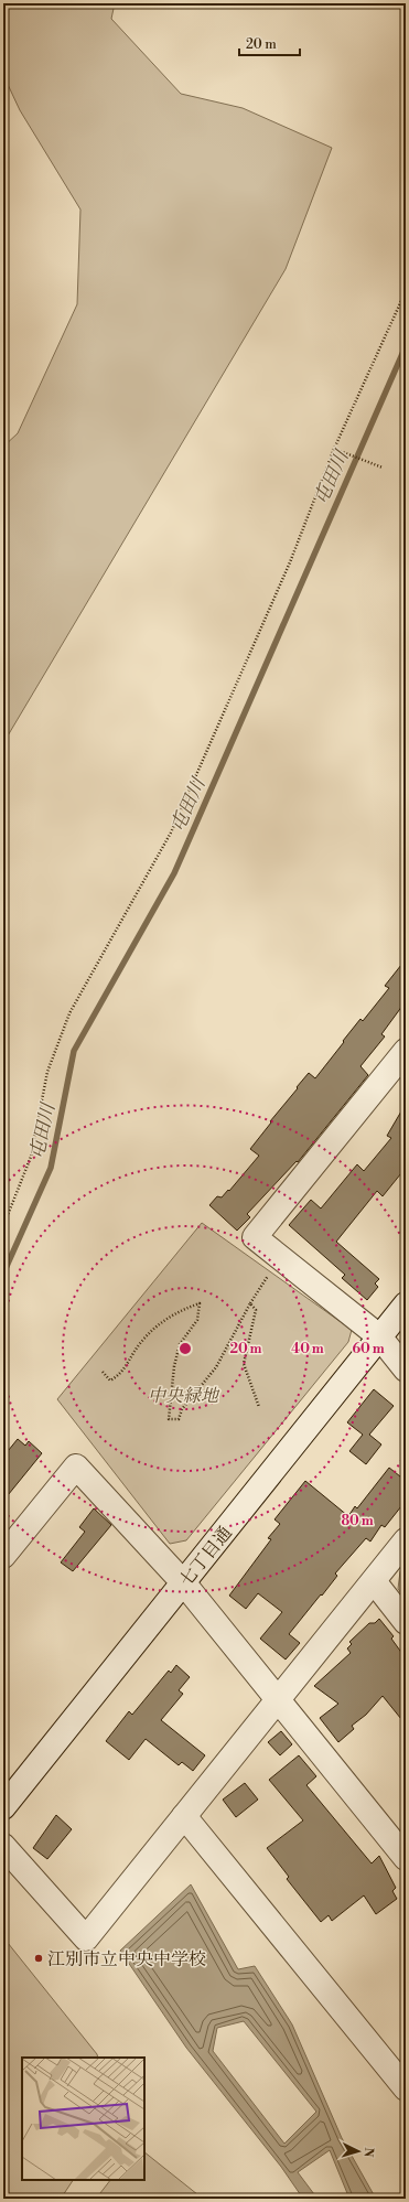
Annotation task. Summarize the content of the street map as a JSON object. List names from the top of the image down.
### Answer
{
  "streets": {
    "street": ["七丁目通"]
  },
  "water": ["屯田川"],
  "parks": ["中央緑地"],
  "places": ["江別市立中央中学校"],
  "scale_bar": "20 m",
  "north": "right",
  "rings": [
    "20 m",
    "40 m",
    "60 m",
    "80 m"
  ]
}
